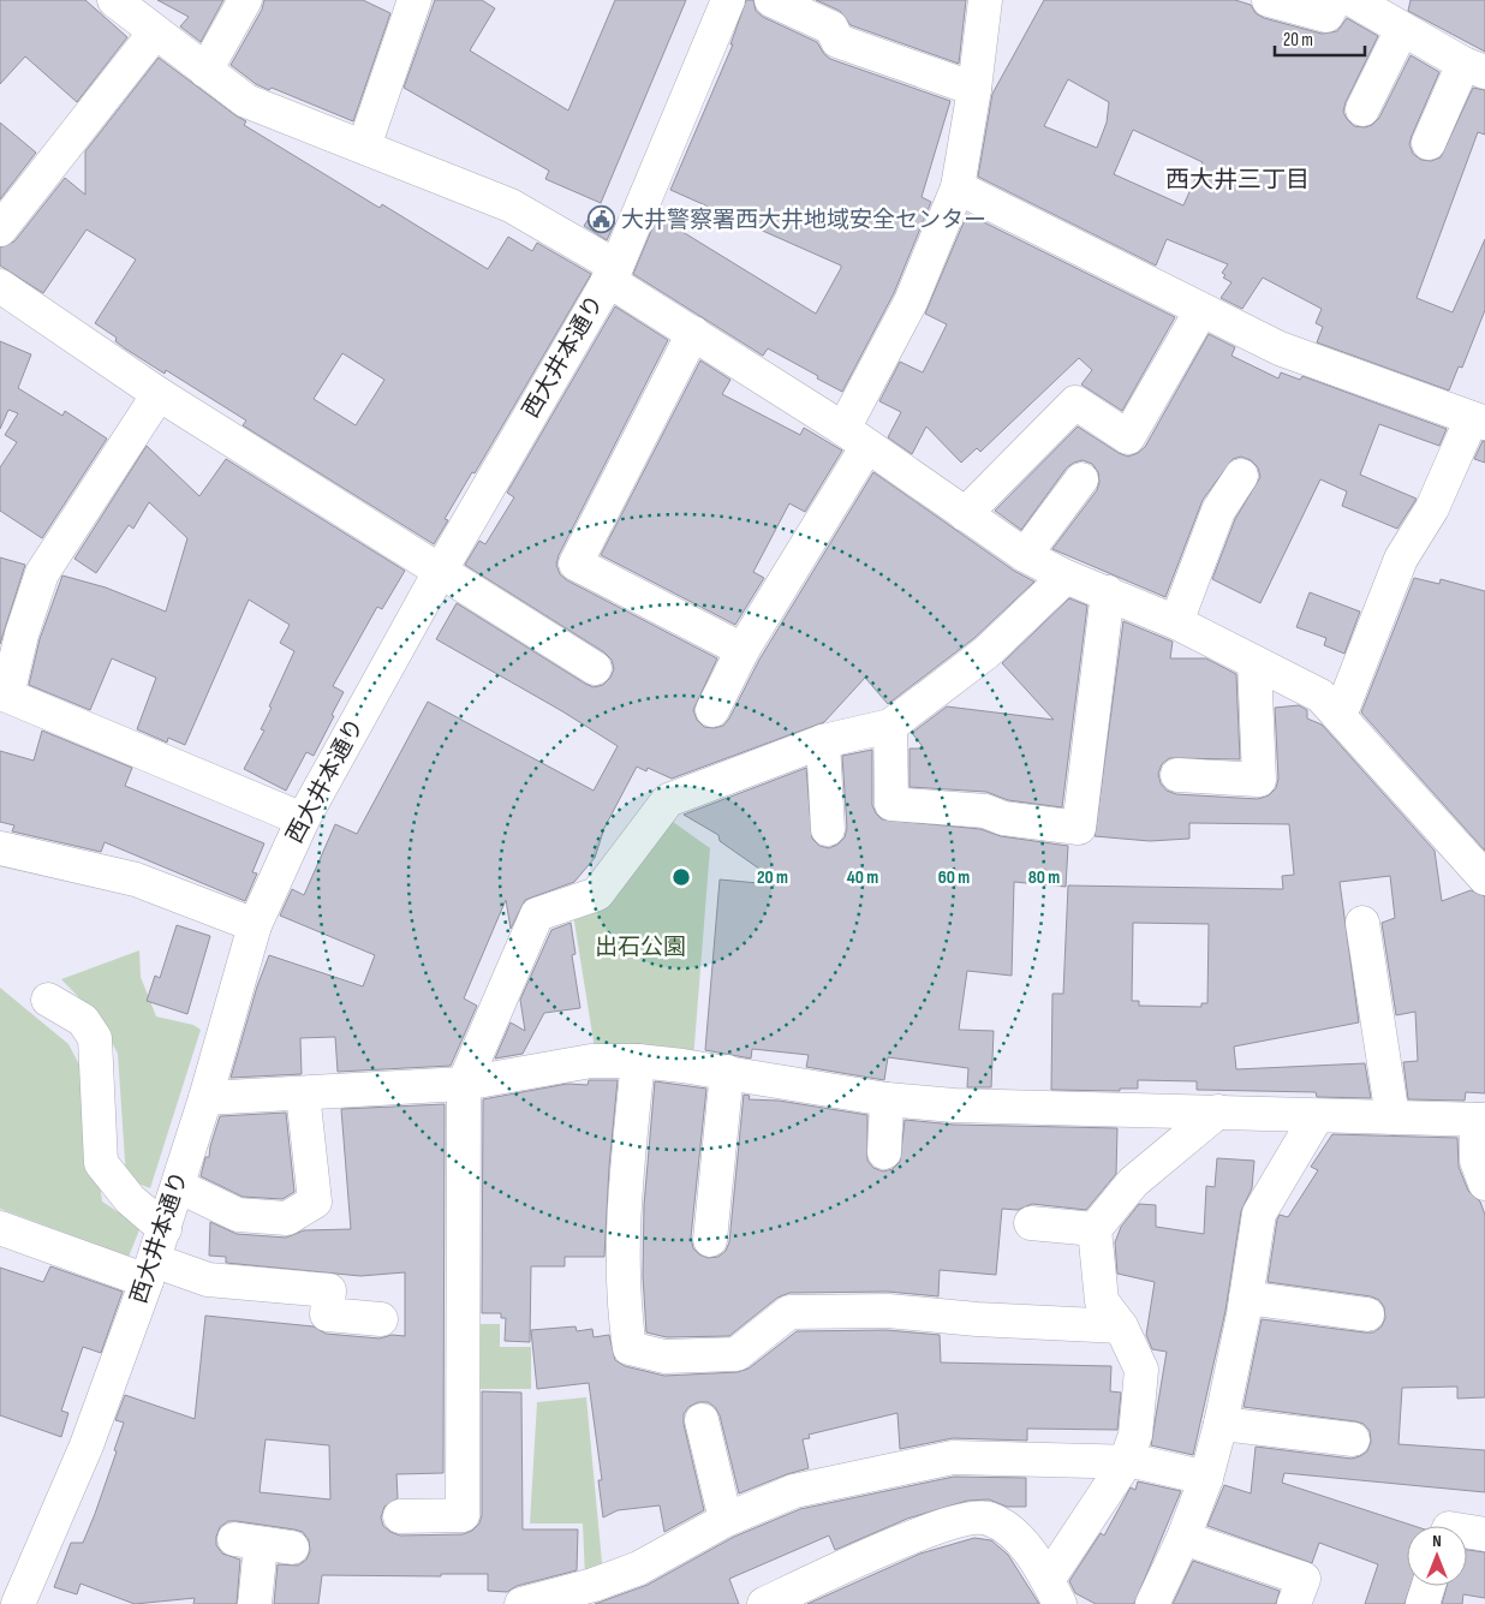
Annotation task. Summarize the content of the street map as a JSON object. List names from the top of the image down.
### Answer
{
  "streets": {
    "street": ["西大井本通り"]
  },
  "districts": ["西大井三丁目"],
  "parks": ["出石公園"],
  "places": {
    "public building": ["大井警察署西大井地域安全センター"]
  },
  "scale_bar": "20 m",
  "north": "top",
  "rings": [
    "20 m",
    "40 m",
    "60 m",
    "80 m"
  ]
}
